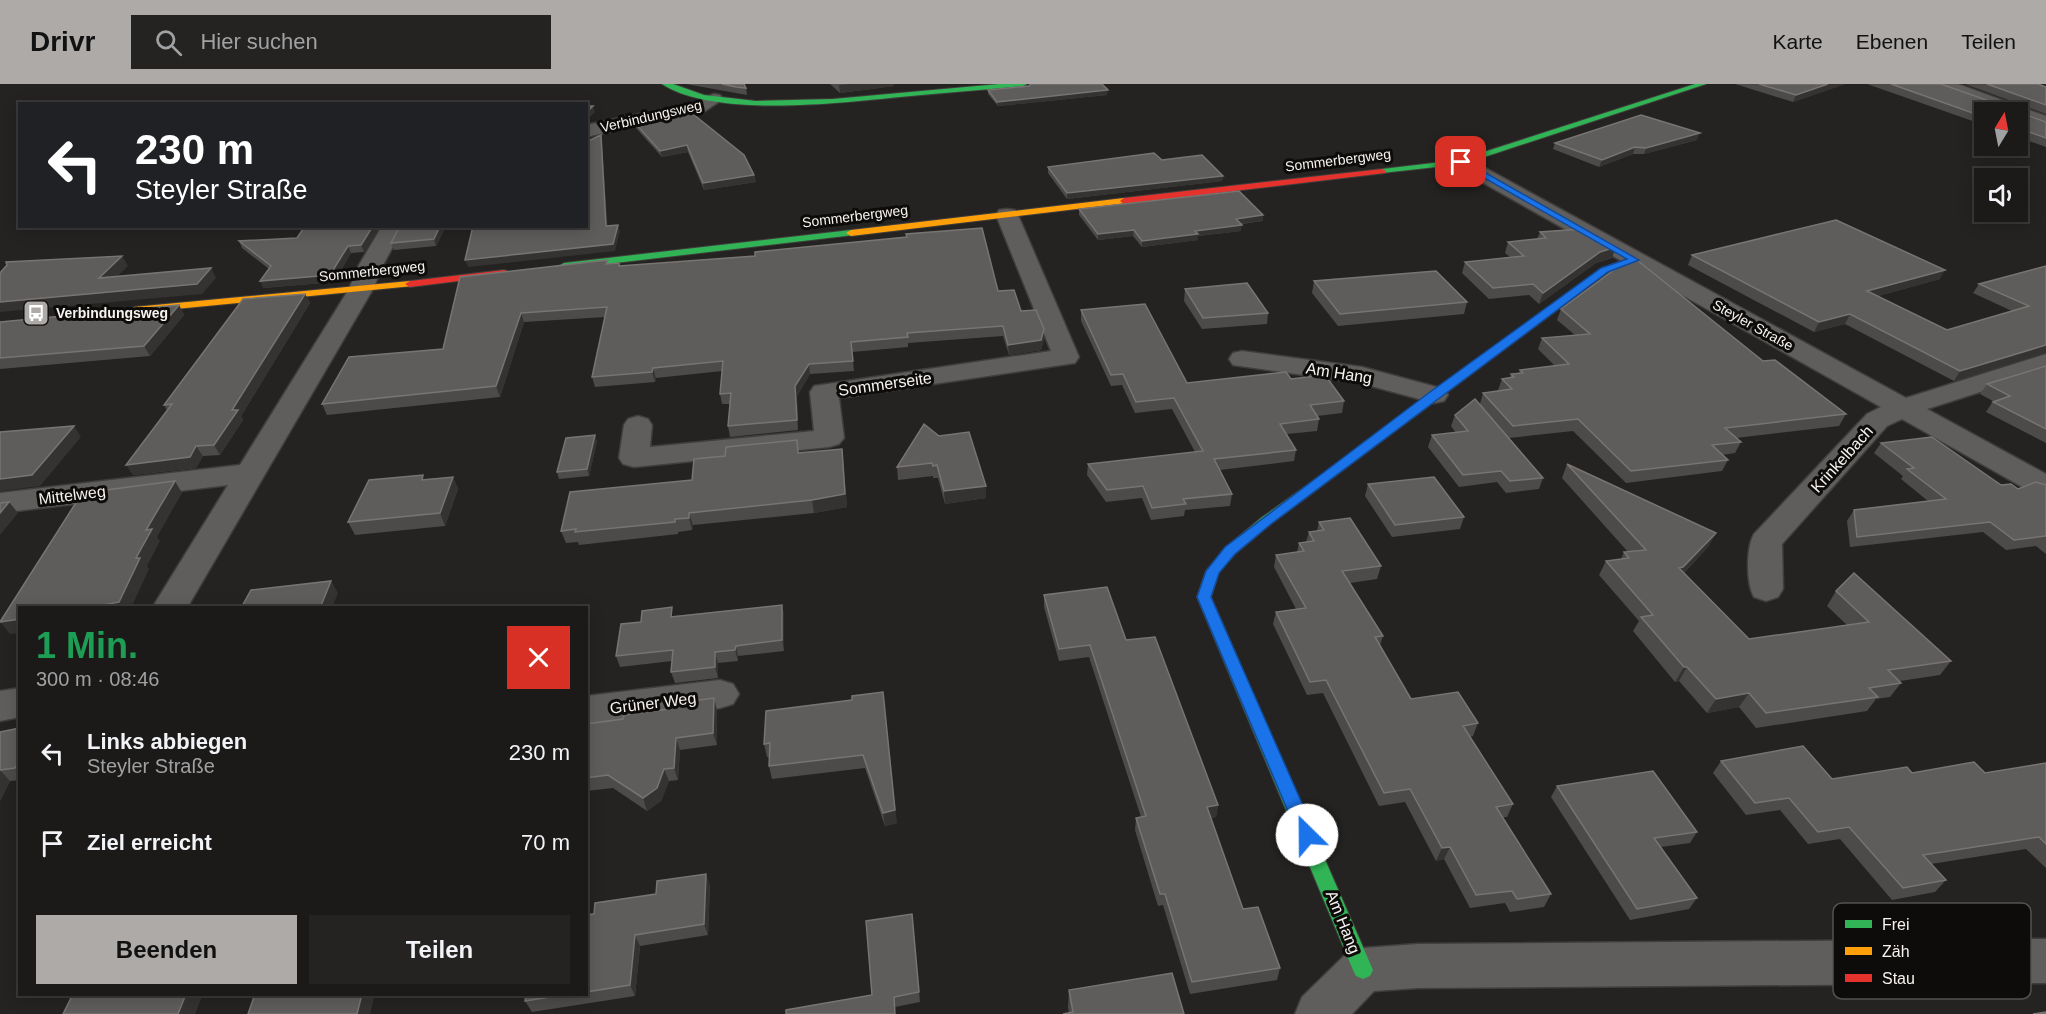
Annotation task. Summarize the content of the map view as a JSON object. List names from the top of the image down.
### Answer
{
  "streets": {
    "street": [
      "Verbindungsweg",
      "Sommerbergweg",
      "Steyler Straße",
      "Am Hang",
      "Sommerseite",
      "Krinkelbach",
      "Mittelweg",
      "Grüner Weg"
    ]
  },
  "crossings": [
    ["Sommerbergweg", "Steyler Straße"],
    ["Sommerbergweg", "Sommerseite"],
    ["Steyler Straße", "Am Hang"],
    ["Steyler Straße", "Krinkelbach"]
  ],
  "places": {
    "bus stop": ["Verbindungsweg"]
  },
  "legend": ["Frei", "Zäh", "Stau"],
  "north": "top",
  "page": {
    "header": "Drivr",
    "search": "Hier suchen",
    "nav": ["Karte", "Ebenen", "Teilen"],
    "turn": ["230 m", "Steyler Straße"],
    "heading": ["1 Min.", "300 m · 08:46"],
    "list": [
      {
        "name": "Links abbiegen",
        "note": "Steyler Straße",
        "value": "230 m"
      },
      {
        "name": "Ziel erreicht",
        "value": "70 m"
      }
    ],
    "buttons": ["Beenden", "Teilen"]
  }
}
